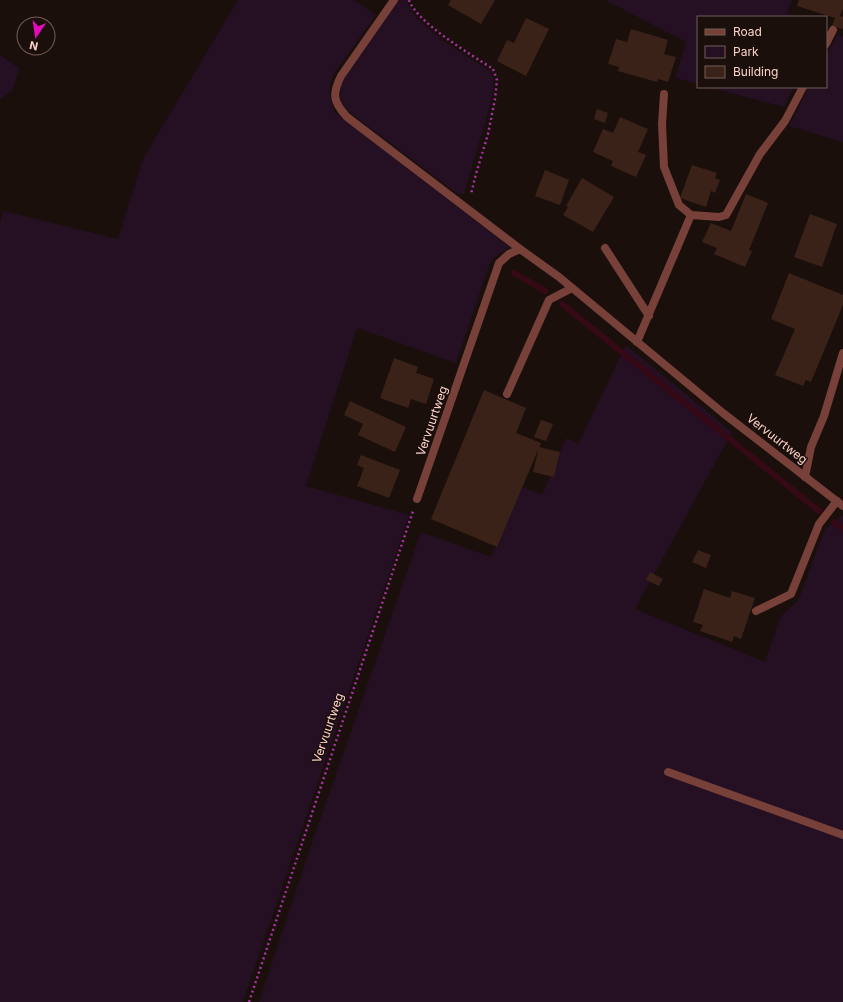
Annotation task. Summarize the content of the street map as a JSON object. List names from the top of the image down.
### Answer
{
  "streets": {
    "street": ["Vervuurtweg"]
  },
  "legend": ["Road", "Park", "Building"],
  "north": "bottom"
}
